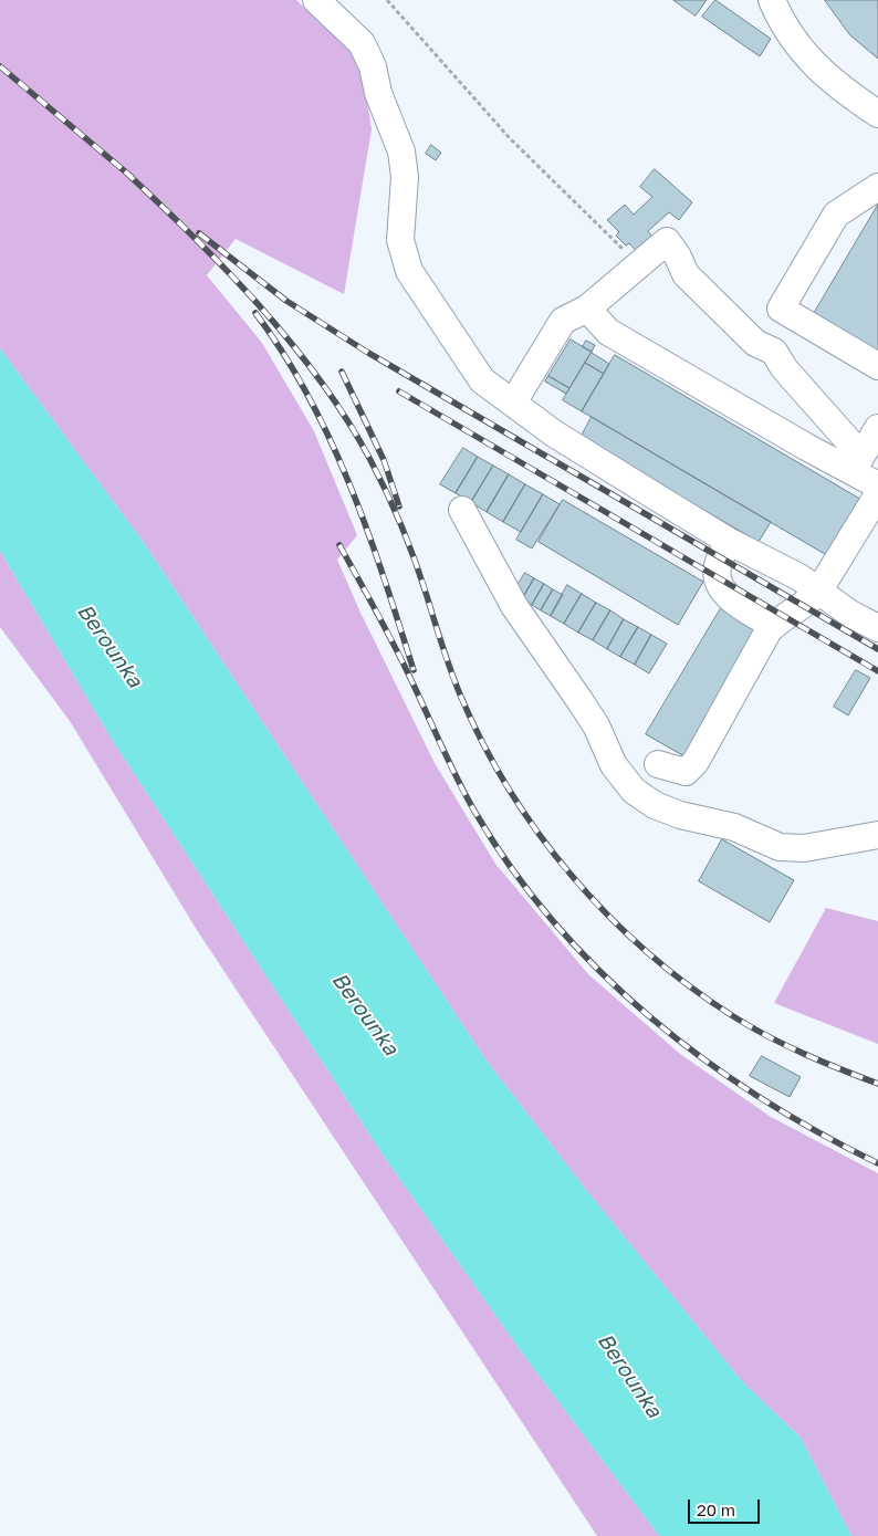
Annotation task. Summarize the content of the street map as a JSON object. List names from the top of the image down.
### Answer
{
  "water": ["Berounka"],
  "scale_bar": "20 m"
}
